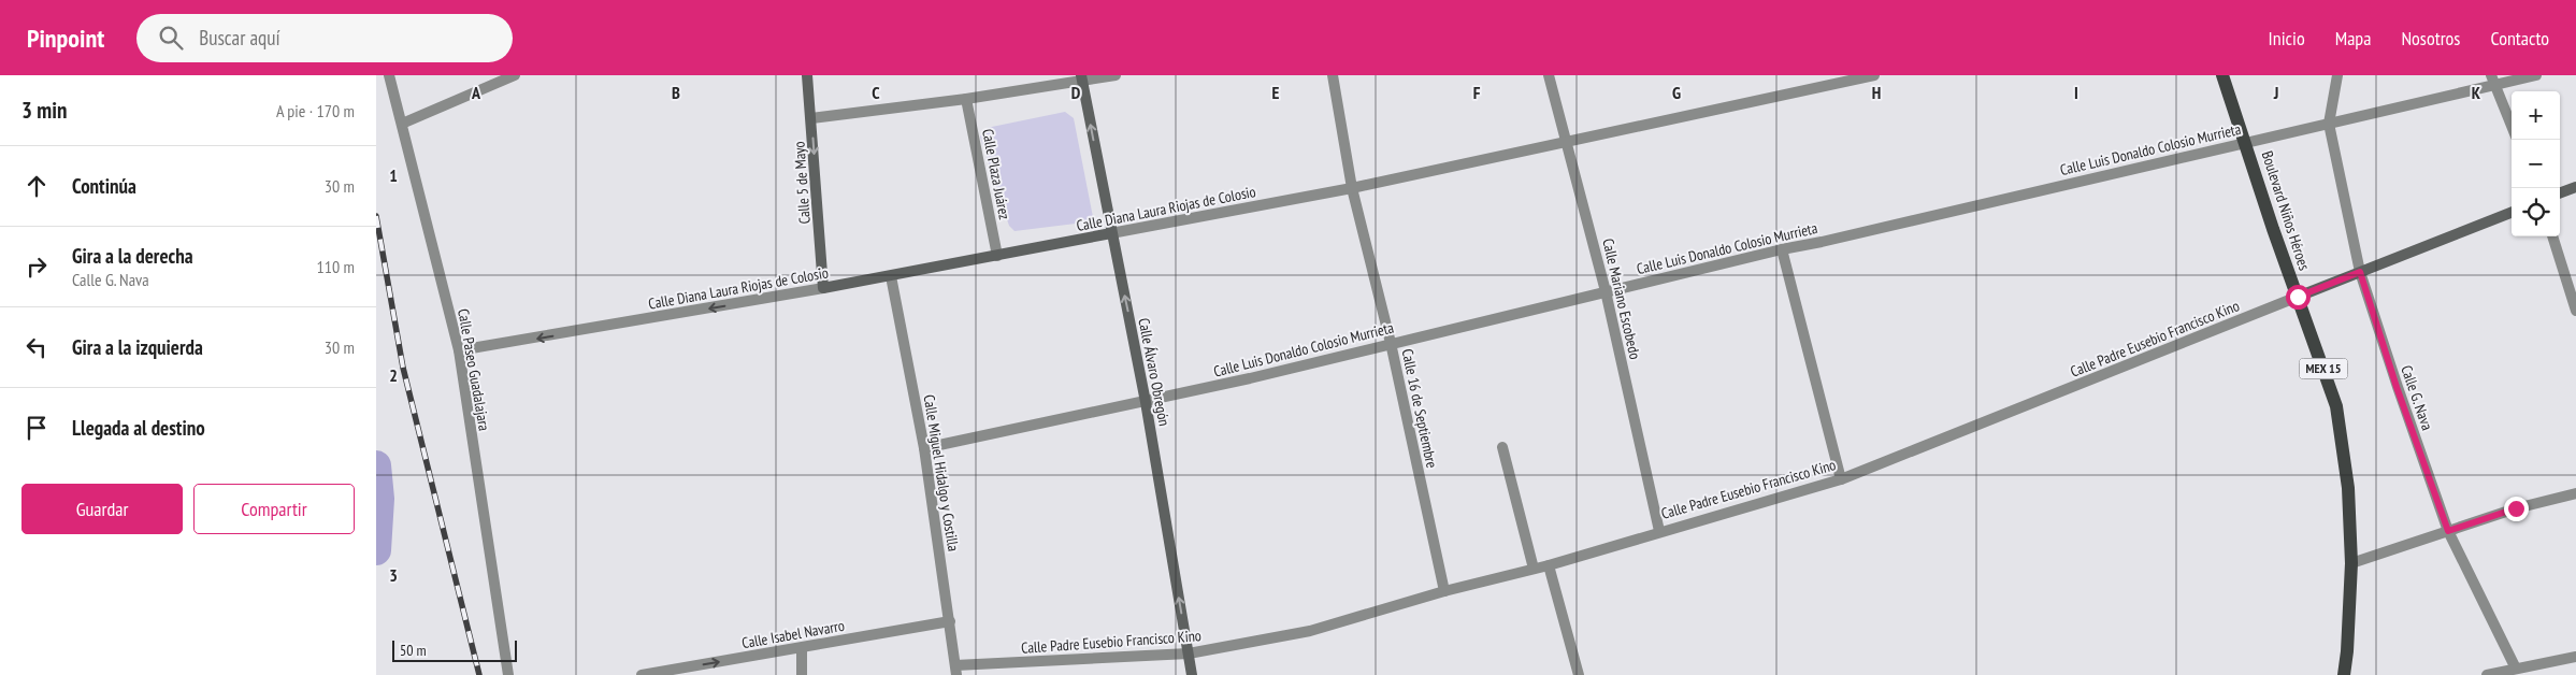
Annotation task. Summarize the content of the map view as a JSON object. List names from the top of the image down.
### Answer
{
  "streets": {
    "main road": ["Boulevard Niños Héroes", "MEX 15"],
    "street": [
      "Calle Luis Donaldo Colosio Murrieta",
      "Calle Plaza Juárez",
      "Calle 5 de Mayo",
      "Calle Diana Laura Riojas de Colosio",
      "Calle Mariano Escobedo",
      "Calle Padre Eusebio Francisco Kino",
      "Calle Paseo Guadalajara",
      "Calle Álvaro Obregón",
      "Calle G. Nava",
      "Calle 16 de Septiembre",
      "Calle Miguel Hidalgo y Costilla",
      "Calle Isabel Navarro"
    ]
  },
  "crossings": [
    ["Calle Luis Donaldo Colosio Murrieta", "Boulevard Niños Héroes"],
    ["Calle Luis Donaldo Colosio Murrieta", "Calle Mariano Escobedo"],
    ["Calle Luis Donaldo Colosio Murrieta", "Calle Álvaro Obregón"],
    ["Calle Luis Donaldo Colosio Murrieta", "Calle G. Nava"],
    ["Calle Luis Donaldo Colosio Murrieta", "Calle 16 de Septiembre"],
    ["Calle Luis Donaldo Colosio Murrieta", "Calle Miguel Hidalgo y Costilla"],
    ["Calle Plaza Juárez", "Calle Diana Laura Riojas de Colosio"],
    ["Calle 5 de Mayo", "Calle Diana Laura Riojas de Colosio"],
    ["Calle Diana Laura Riojas de Colosio", "Calle Mariano Escobedo"],
    ["Calle Diana Laura Riojas de Colosio", "Calle Paseo Guadalajara"],
    ["Calle Diana Laura Riojas de Colosio", "Calle Álvaro Obregón"],
    ["Calle Diana Laura Riojas de Colosio", "Calle 16 de Septiembre"],
    ["Calle Diana Laura Riojas de Colosio", "Calle Miguel Hidalgo y Costilla"],
    ["Boulevard Niños Héroes", "Calle Padre Eusebio Francisco Kino"],
    ["Calle Mariano Escobedo", "Calle Padre Eusebio Francisco Kino"],
    ["Calle Padre Eusebio Francisco Kino", "Calle Álvaro Obregón"],
    ["Calle Padre Eusebio Francisco Kino", "Calle G. Nava"],
    ["Calle Padre Eusebio Francisco Kino", "Calle 16 de Septiembre"],
    ["Calle Padre Eusebio Francisco Kino", "Calle Miguel Hidalgo y Costilla"],
    ["Calle Miguel Hidalgo y Costilla", "Calle Isabel Navarro"]
  ],
  "one_way": ["Calle 5 de Mayo", "Calle Álvaro Obregón", "Calle Isabel Navarro"],
  "scale_bar": "50 m",
  "page": {
    "header": "Pinpoint",
    "search": "Buscar aquí",
    "nav": [
      "Inicio",
      "Mapa",
      "Nosotros",
      "Contacto"
    ],
    "heading": ["3 min", "A pie · 170 m"],
    "map_buttons": ["+", "−"],
    "list": [
      ["Continúa", "30 m"],
      ["Gira a la derecha", "Calle G. Nava", "110 m"],
      ["Gira a la izquierda", "30 m"],
      "Llegada al destino"
    ],
    "buttons": ["Guardar", "Compartir"],
    "scale": "50 m"
  },
  "grid": {
    "columns": [
      "A",
      "B",
      "C",
      "D",
      "E",
      "F",
      "G",
      "H",
      "I",
      "J",
      "K"
    ],
    "rows": ["1", "2", "3"]
  }
}
